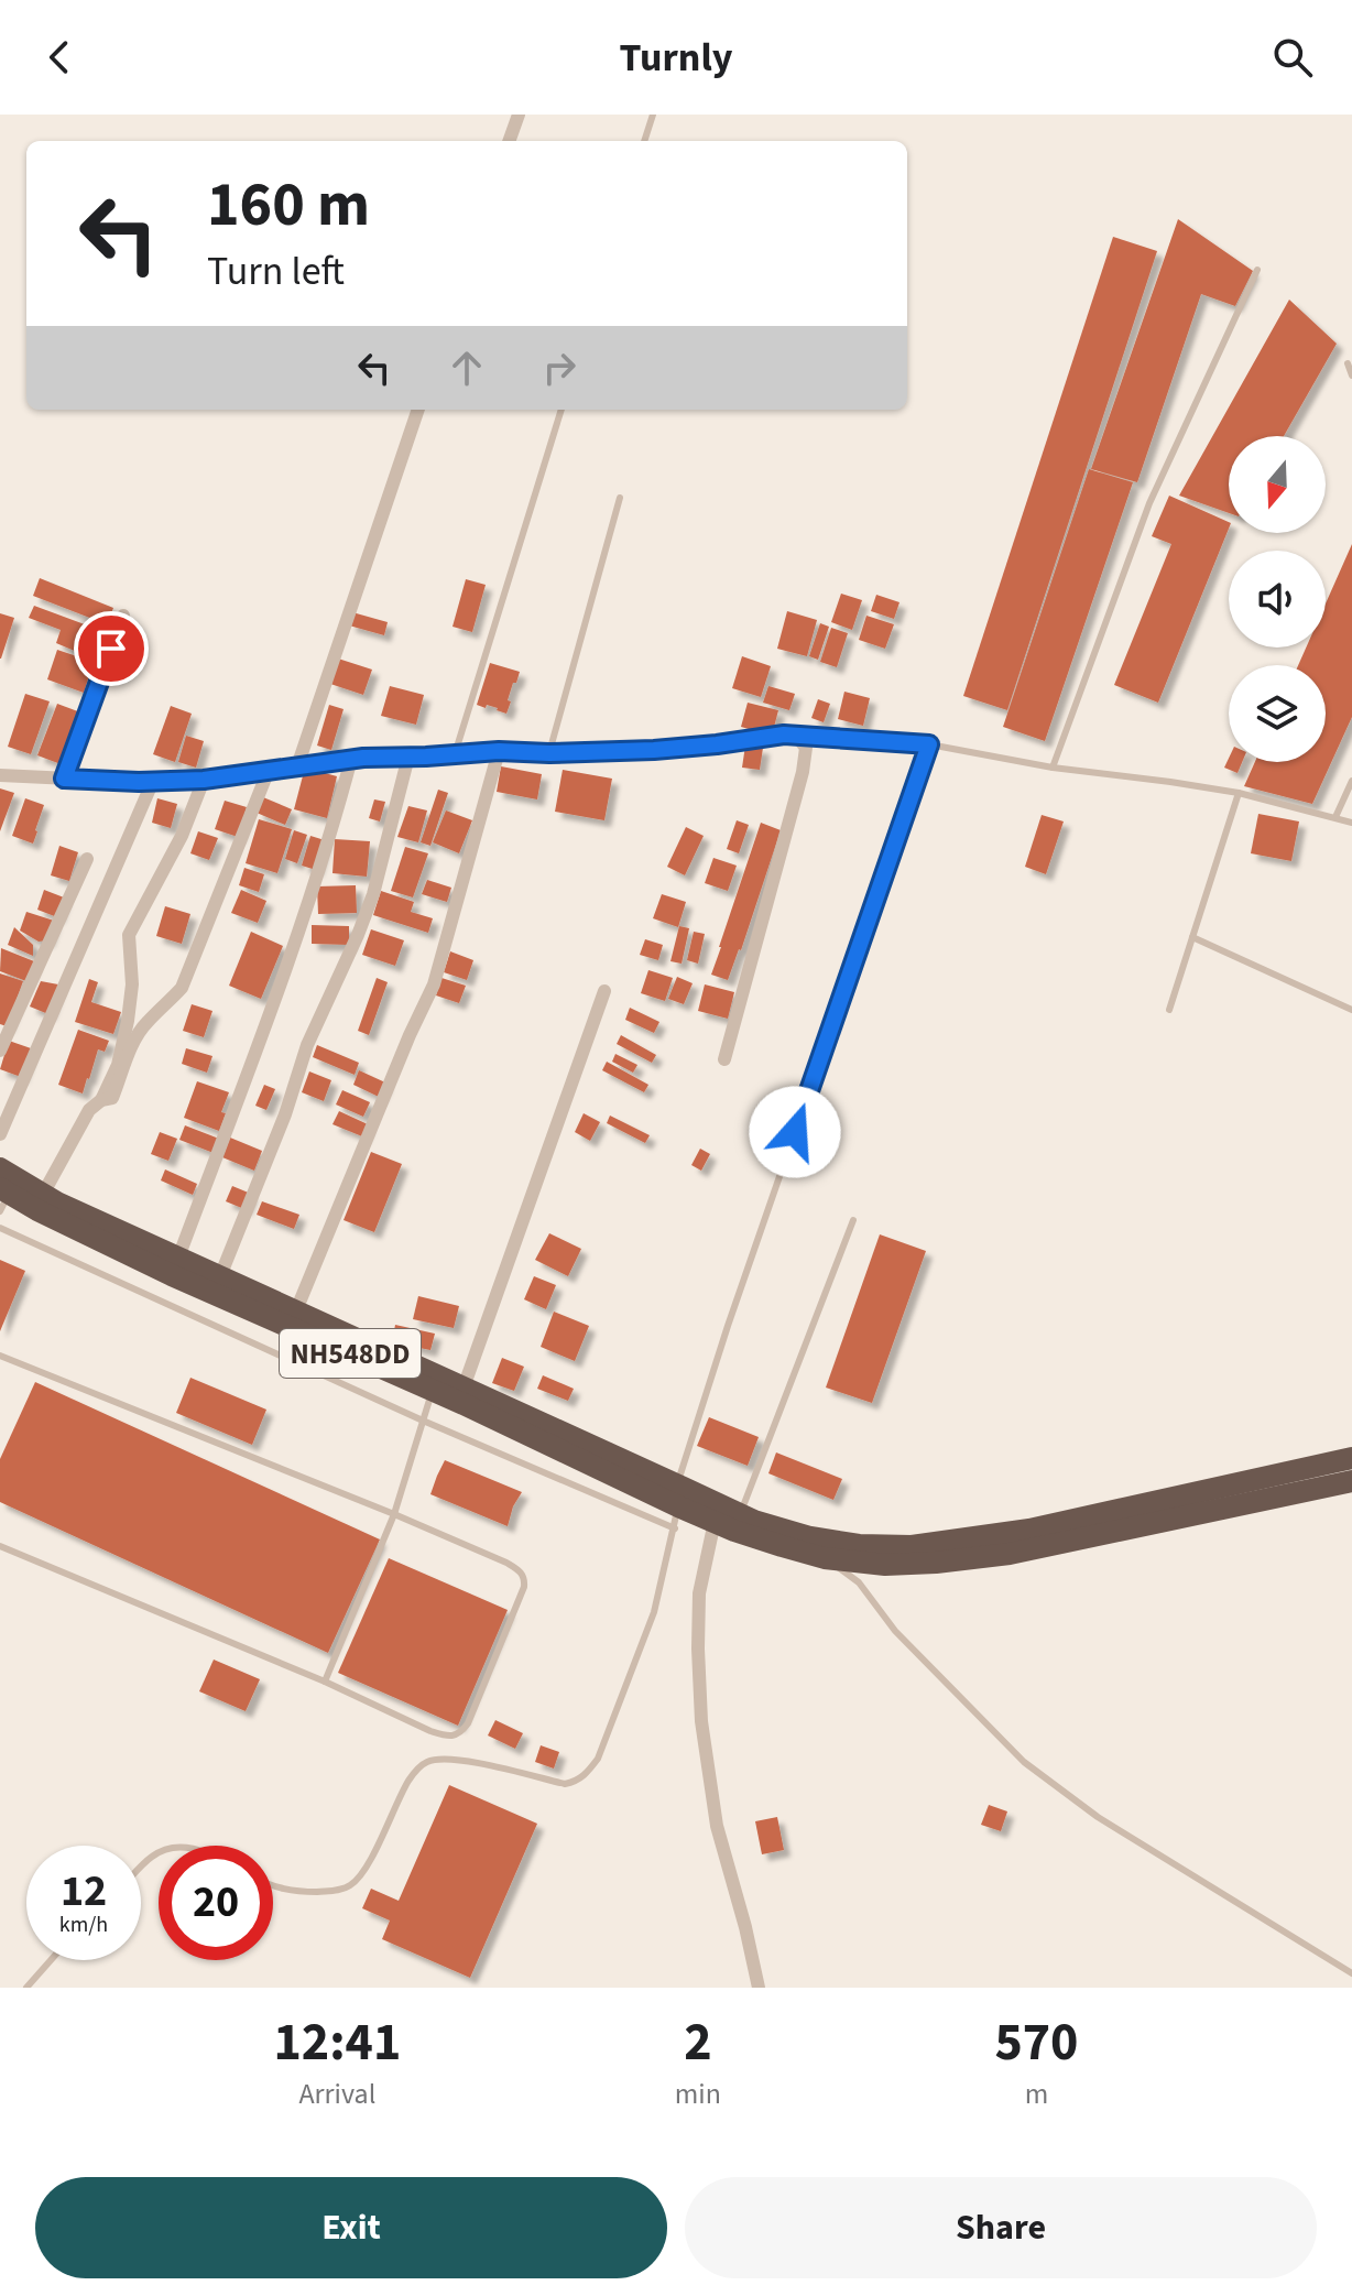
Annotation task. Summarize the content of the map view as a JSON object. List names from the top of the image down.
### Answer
{
  "streets": {
    "highway": ["NH548DD"]
  },
  "north": "bottom",
  "page": {
    "header": "Turnly",
    "turn": ["160 m", "Turn left"],
    "speed": "12 km/h",
    "limit": "20",
    "eta": [
      "12:41",
      "Arrival",
      "2",
      "min",
      "570",
      "m"
    ],
    "buttons": ["Exit", "Share"]
  }
}
